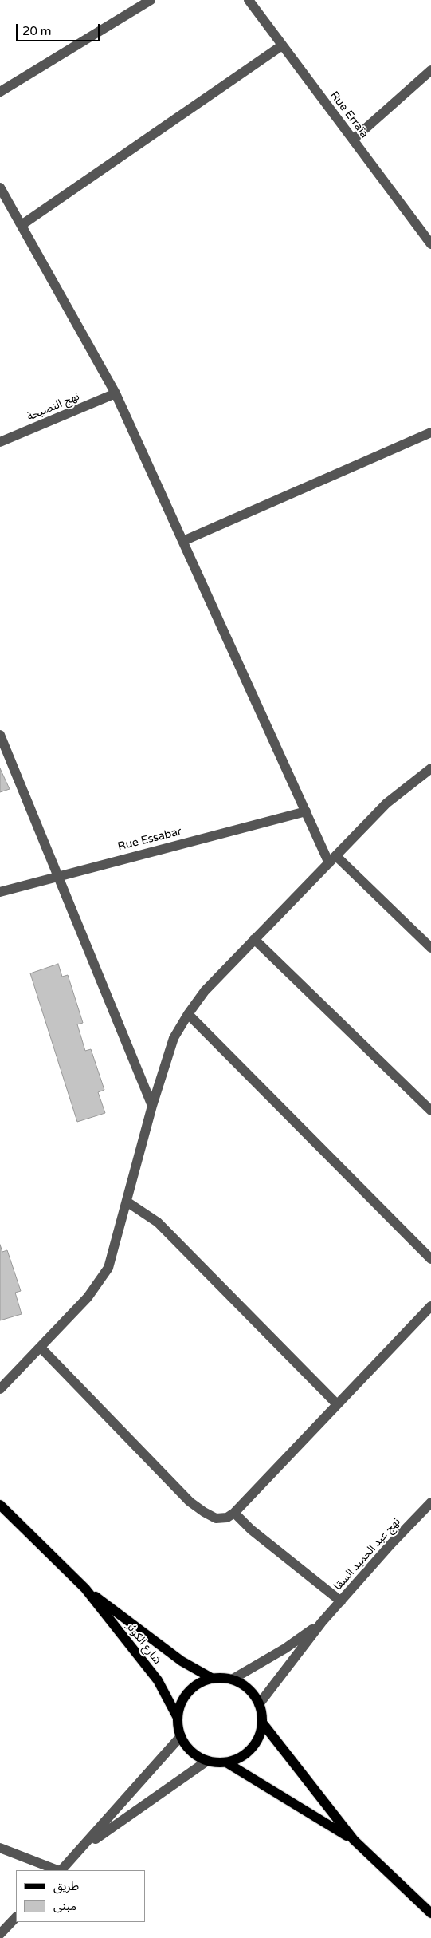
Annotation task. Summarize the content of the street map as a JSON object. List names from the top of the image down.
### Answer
{
  "streets": {
    "main road": ["شارع الكوثر"],
    "street": [
      "Rue Erraïa",
      "نهج النصيحة",
      "Rue Essabar",
      "نهج عبد الحميد السقا"
    ]
  },
  "crossings": [
    ["نهج عبد الحميد السقا", "شارع الكوثر"]
  ],
  "legend": ["طريق", "مبنى"],
  "scale_bar": "20 m"
}
